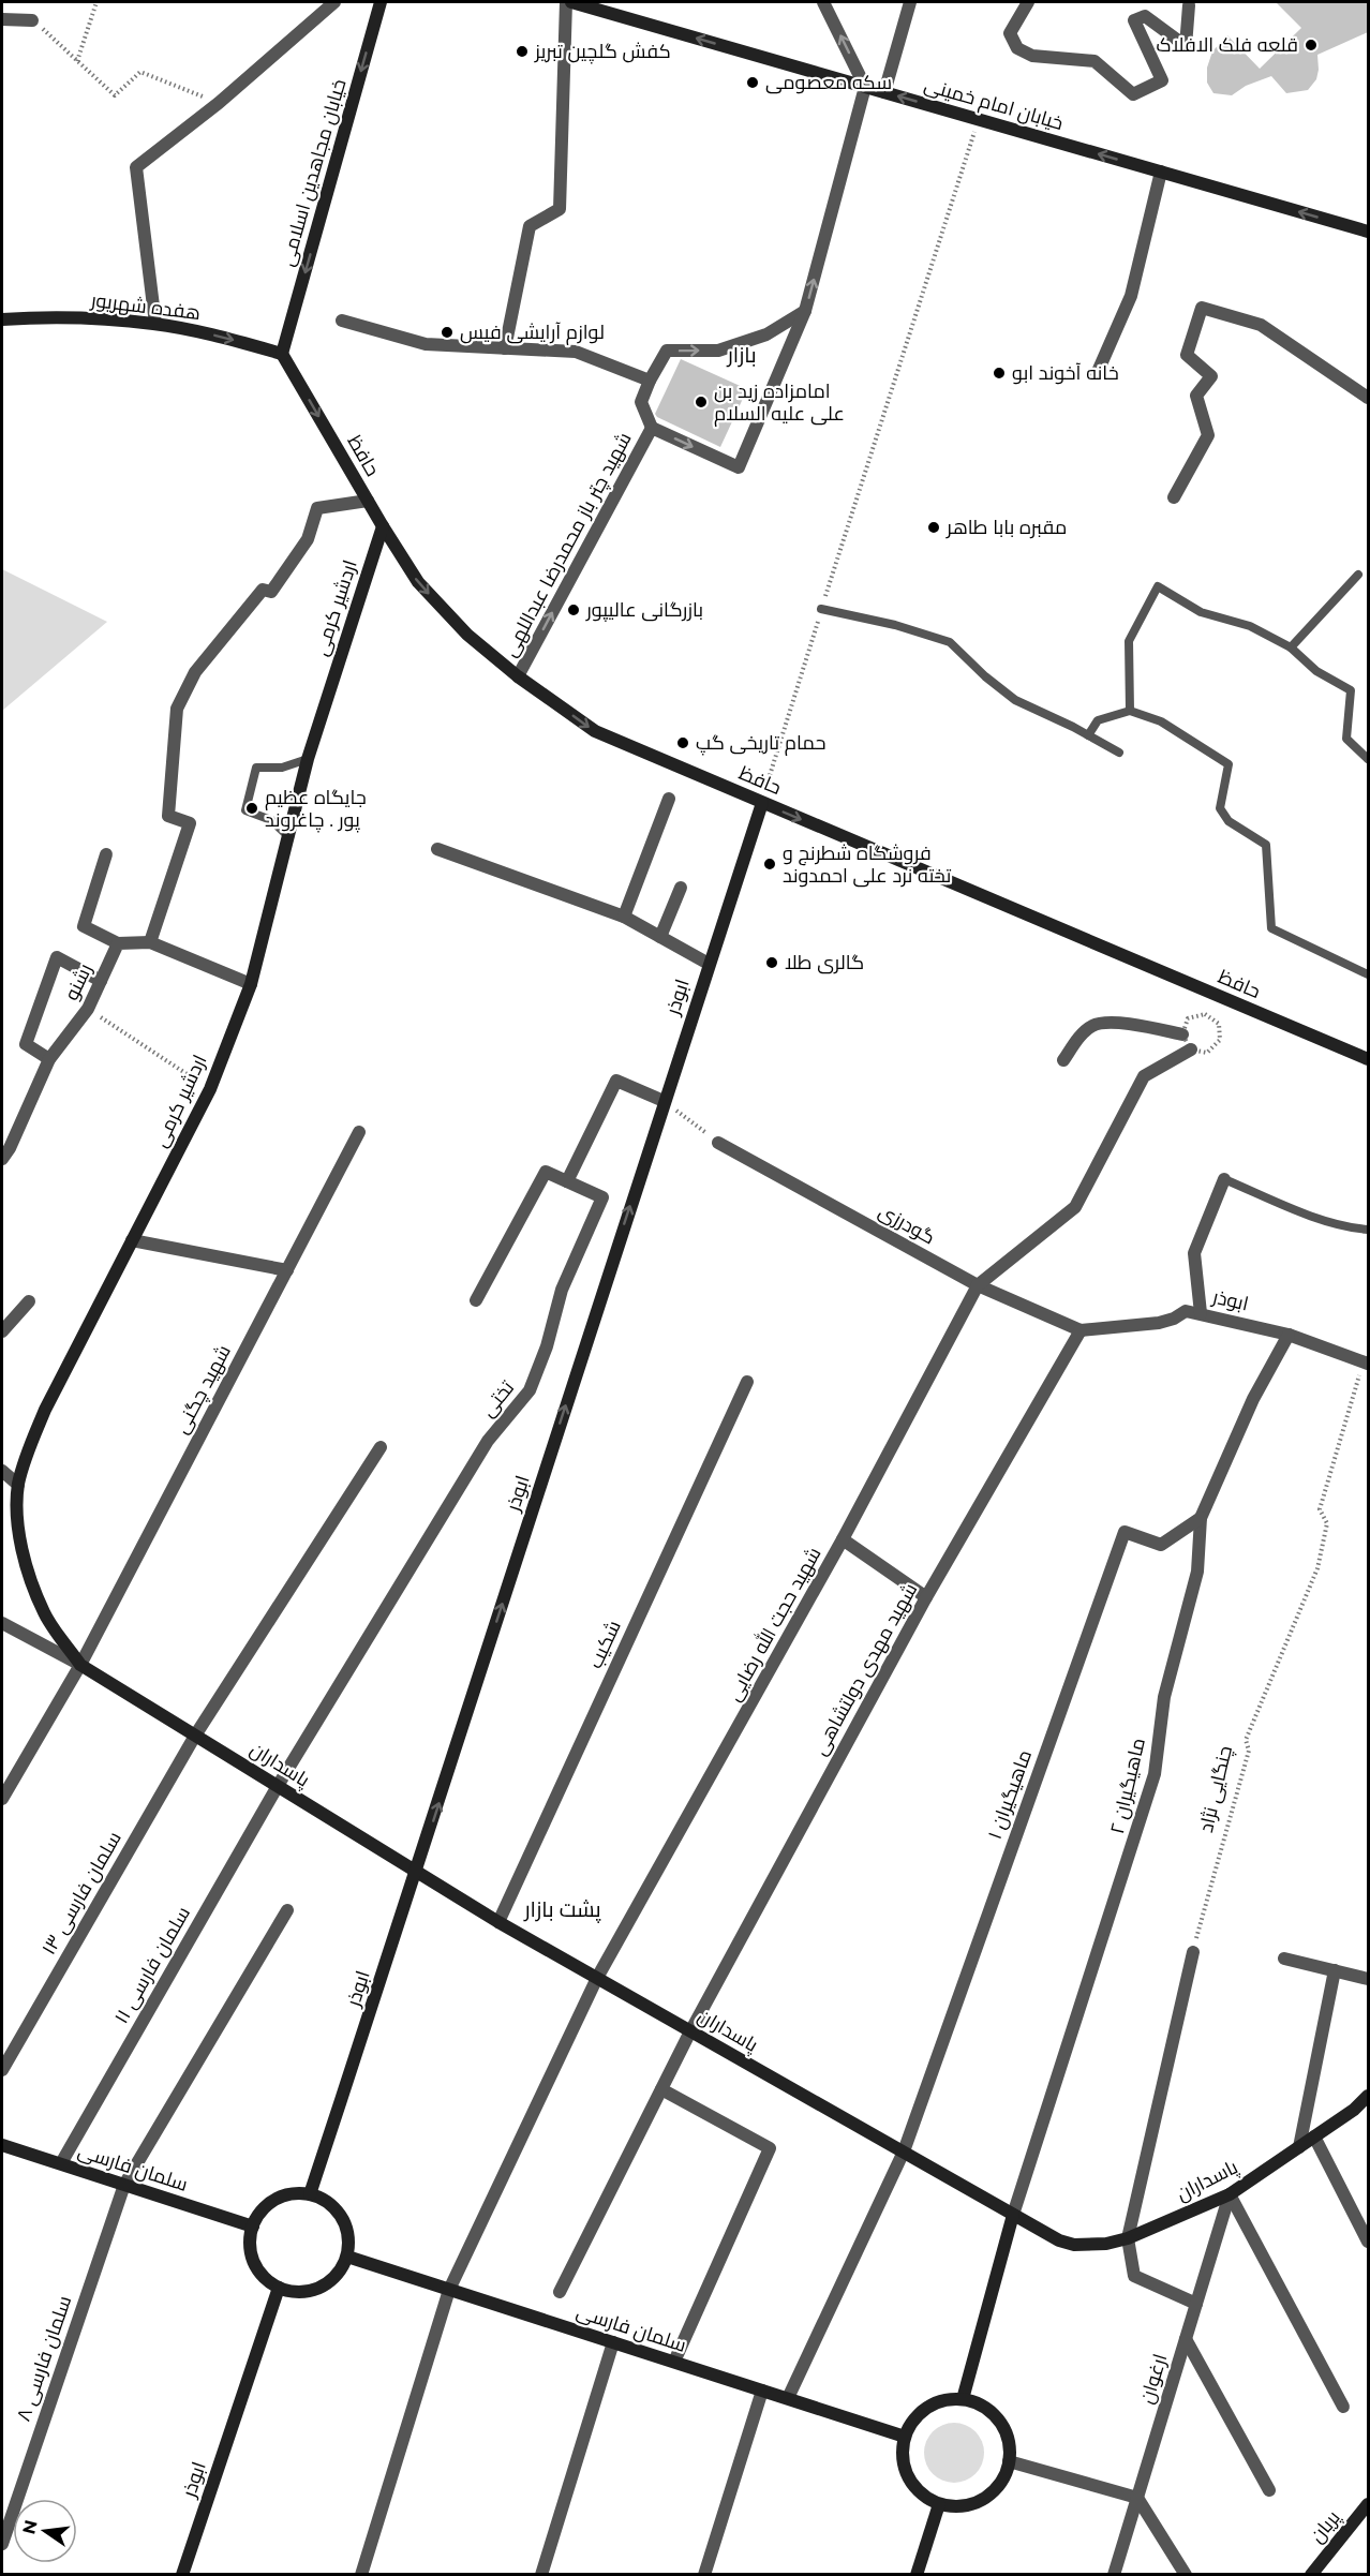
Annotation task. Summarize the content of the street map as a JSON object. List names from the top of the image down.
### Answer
{
  "streets": {
    "main road": [
      "خیابان امام خمینی",
      "خیابان مجاهدین اسلامی",
      "هفده شهریور",
      "حافظ",
      "اردشیر کرمی",
      "ابوذر",
      "پاسداران",
      "سلمان فارسی",
      "پریان"
    ],
    "street": [
      "شهید چتر باز محمدرضا عبداللهی",
      "رشنو",
      "گودرزی",
      "شهید چگنی",
      "تختی",
      "شهید حجت الله رضایی",
      "شکیب",
      "شهید مهدی دولتشاهی",
      "ماهیگیران ۲",
      "ماهیگیران ۱",
      "سلمان فارسی ۱۳",
      "سلمان فارسی ۱۱",
      "سلمان فارسی ۸",
      "ارغوان"
    ],
    "path": ["چنگایی نژاد"]
  },
  "crossings": [
    ["خیابان امام خمینی", "شهید چتر باز محمدرضا عبداللهی"],
    ["خیابان مجاهدین اسلامی", "هفده شهریور"],
    ["خیابان مجاهدین اسلامی", "حافظ"],
    ["هفده شهریور", "حافظ"],
    ["حافظ", "شهید چتر باز محمدرضا عبداللهی"],
    ["حافظ", "اردشیر کرمی"],
    ["حافظ", "ابوذر"],
    ["اردشیر کرمی", "شهید چگنی"],
    ["اردشیر کرمی", "پاسداران"],
    ["ابوذر", "گودرزی"],
    ["ابوذر", "شهید مهدی دولتشاهی"],
    ["ابوذر", "پاسداران"],
    ["ابوذر", "ماهیگیران ۲"],
    ["ابوذر", "چنگایی نژاد"],
    ["ابوذر", "سلمان فارسی"],
    ["گودرزی", "شهید حجت الله رضایی"],
    ["گودرزی", "شهید مهدی دولتشاهی"],
    ["شهید چگنی", "پاسداران"],
    ["تختی", "پاسداران"],
    ["تختی", "سلمان فارسی ۱۱"],
    ["شهید حجت الله رضایی", "پاسداران"],
    ["شهید حجت الله رضایی", "سلمان فارسی"],
    ["شکیب", "پاسداران"],
    ["شهید مهدی دولتشاهی", "پاسداران"],
    ["پاسداران", "ماهیگیران ۲"],
    ["پاسداران", "ماهیگیران ۱"],
    ["پاسداران", "سلمان فارسی ۱۳"],
    ["پاسداران", "سلمان فارسی ۱۱"],
    ["پاسداران", "ارغوان"],
    ["ماهیگیران ۲", "ماهیگیران ۱"],
    ["سلمان فارسی ۱۱", "سلمان فارسی"],
    ["سلمان فارسی", "سلمان فارسی ۸"]
  ],
  "one_way": [
    "خیابان امام خمینی",
    "خیابان مجاهدین اسلامی",
    "هفده شهریور",
    "حافظ",
    "شهید چتر باز محمدرضا عبداللهی",
    "ابوذر"
  ],
  "districts": ["بازار", "پشت بازار"],
  "places": [
    "قلعه فلک الافلاک",
    "کفش گلچین تبریز",
    "سکه معصومی",
    "لوازم آرایشی فیس",
    "خانه آخوند ابو",
    "امامزاده زید بن علی علیه السلام",
    "مقبره بابا طاهر",
    "بازرگانی عالیپور",
    "حمام تاریخی گپ",
    "جایگاه عظیم پور . چاغروند",
    "فروشگاه شطرنج و تخته نرد علی احمدوند",
    "گالری طلا"
  ],
  "north": "left"
}
